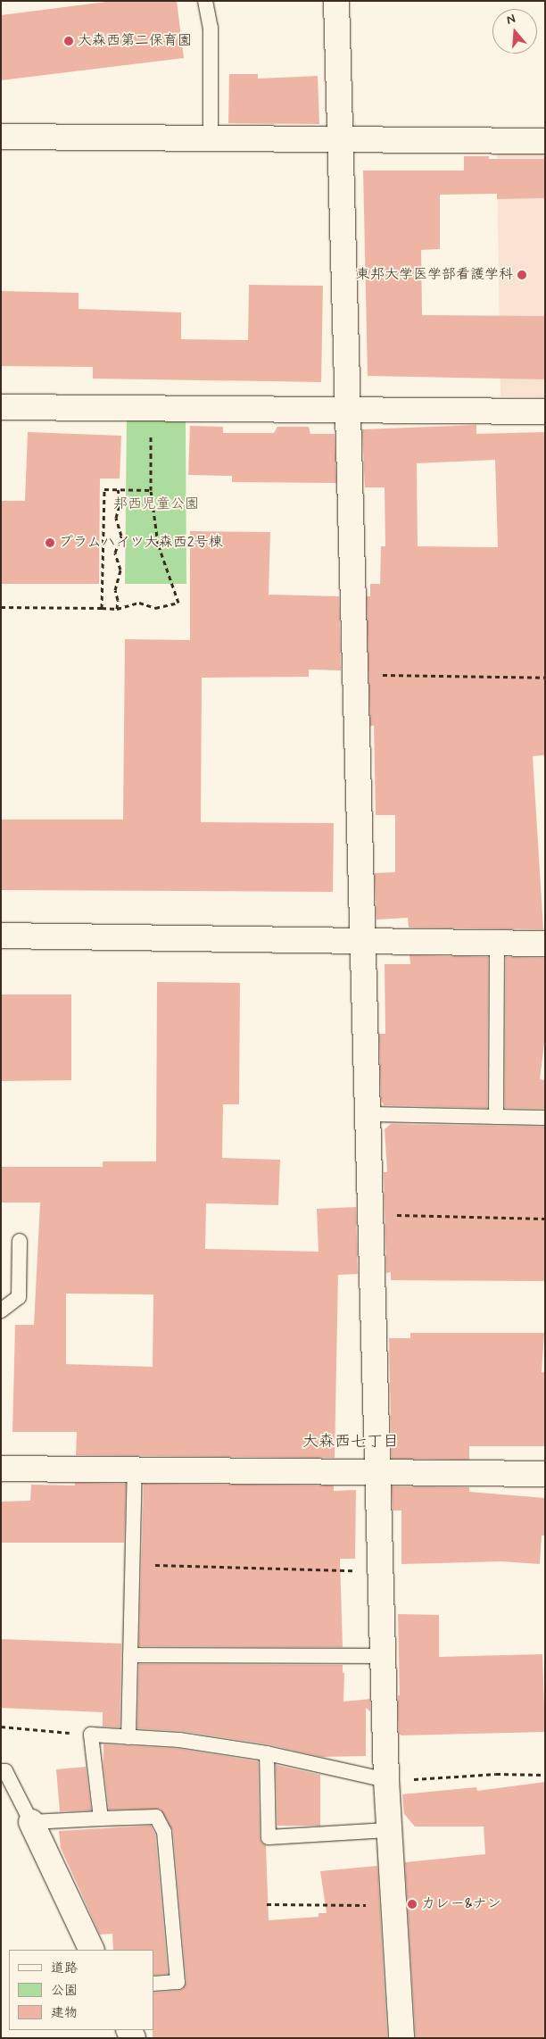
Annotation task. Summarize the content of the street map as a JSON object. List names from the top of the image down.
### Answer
{
  "districts": ["大森西七丁目"],
  "parks": ["邦西児童公園"],
  "places": [
    "大森西第二保育園",
    "東邦大学医学部看護学科",
    "プラムハイツ大森西2号棟",
    "カレー&ナン"
  ],
  "legend": ["道路", "公園", "建物"],
  "north": "top"
}
